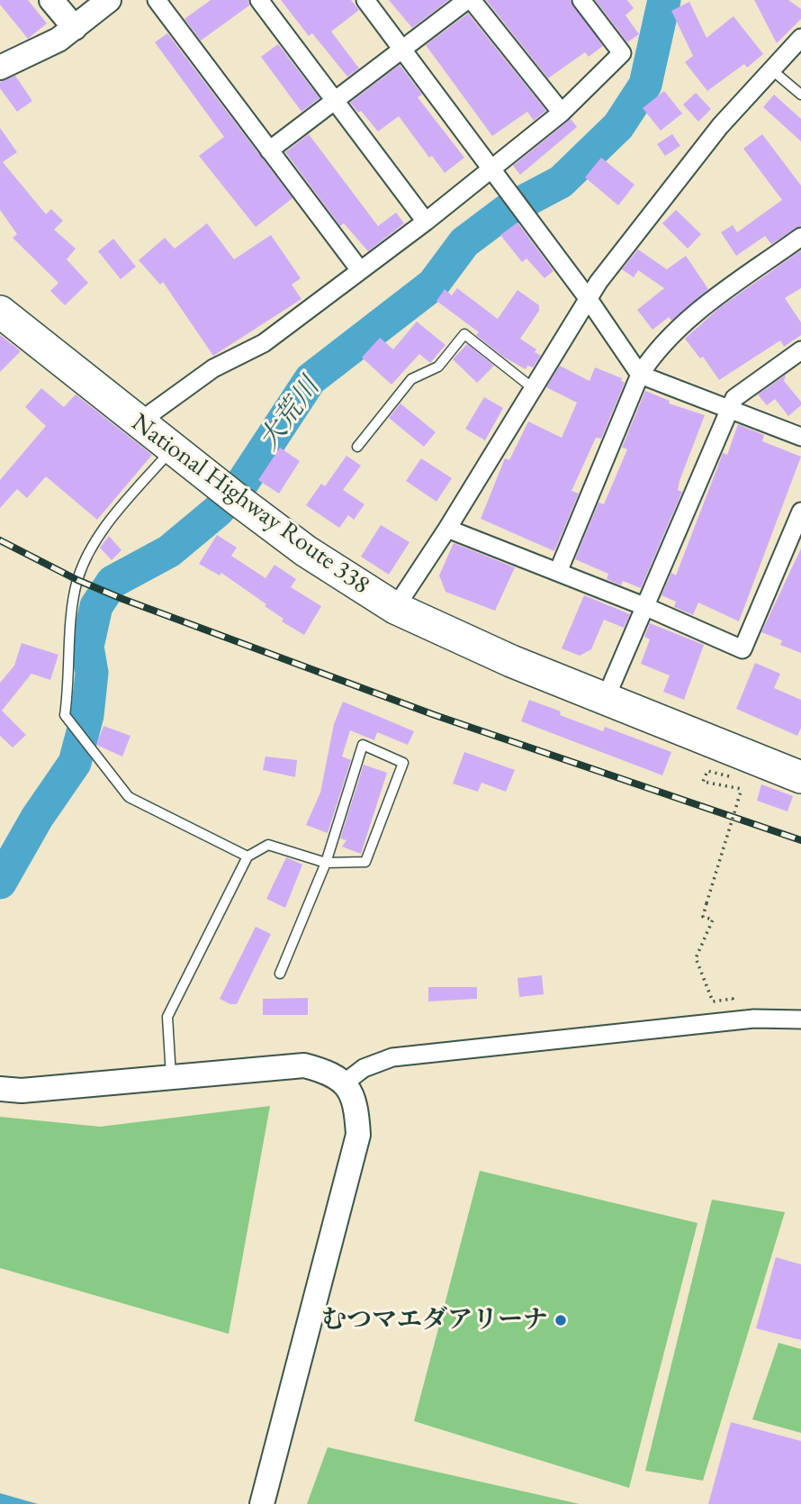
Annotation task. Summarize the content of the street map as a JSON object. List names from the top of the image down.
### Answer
{
  "streets": {
    "highway": ["National Highway Route 338"]
  },
  "water": ["大荒川"],
  "places": ["むつマエダアリーナ"]
}
